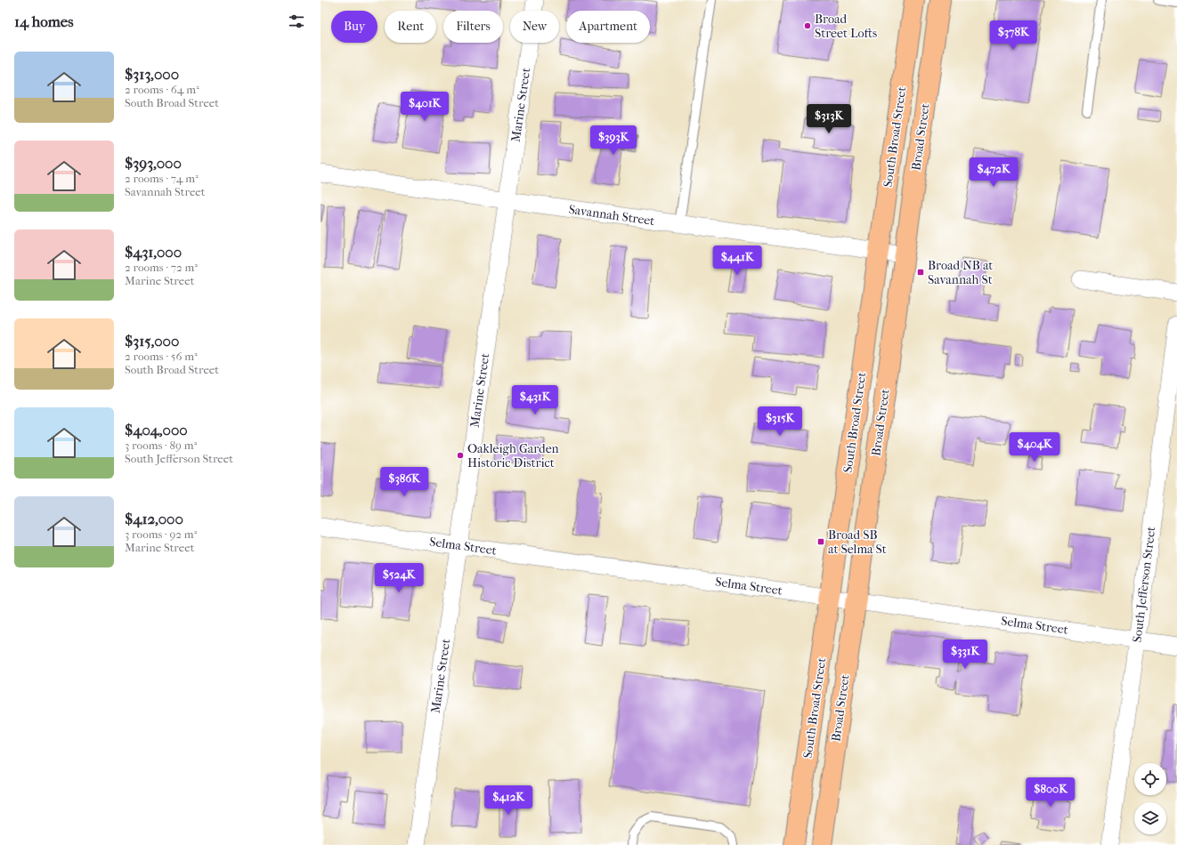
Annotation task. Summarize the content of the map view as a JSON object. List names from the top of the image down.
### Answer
{
  "streets": {
    "main road": ["South Broad Street", "Broad Street"],
    "street": [
      "Marine Street",
      "Savannah Street",
      "Selma Street",
      "South Jefferson Street"
    ]
  },
  "crossings": [
    ["Marine Street", "Savannah Street"],
    ["Marine Street", "Selma Street"],
    ["South Broad Street", "Savannah Street"],
    ["South Broad Street", "Selma Street"],
    ["Broad Street", "Savannah Street"],
    ["Broad Street", "Selma Street"],
    ["Selma Street", "South Jefferson Street"]
  ],
  "places": {
    "other": ["Broad Street Lofts", "Oakleigh Garden Historic District"],
    "transit": ["Broad NB at Savannah St", "Broad SB at Selma St"]
  },
  "page": {
    "heading": "14 homes",
    "chip": [
      "Buy",
      "Rent",
      "Filters",
      "New",
      "Apartment"
    ],
    "price": [
      "$378K",
      "$401K",
      "$313K",
      "$393K",
      "$472K",
      "$441K",
      "$431K",
      "$315K",
      "$404K",
      "$386K",
      "$524K",
      "$331K",
      "$800K",
      "$412K"
    ],
    "list": [
      {
        "name": "$313,000",
        "note": "2 rooms · 64 m² · South Broad Street"
      },
      {
        "name": "$393,000",
        "note": "2 rooms · 74 m² · Savannah Street"
      },
      {
        "name": "$431,000",
        "note": "2 rooms · 72 m² · Marine Street"
      },
      {
        "name": "$315,000",
        "note": "2 rooms · 56 m² · South Broad Street"
      },
      {
        "name": "$404,000",
        "note": "3 rooms · 89 m² · South Jefferson Street"
      },
      {
        "name": "$412,000",
        "note": "3 rooms · 92 m² · Marine Street"
      }
    ]
  }
}
